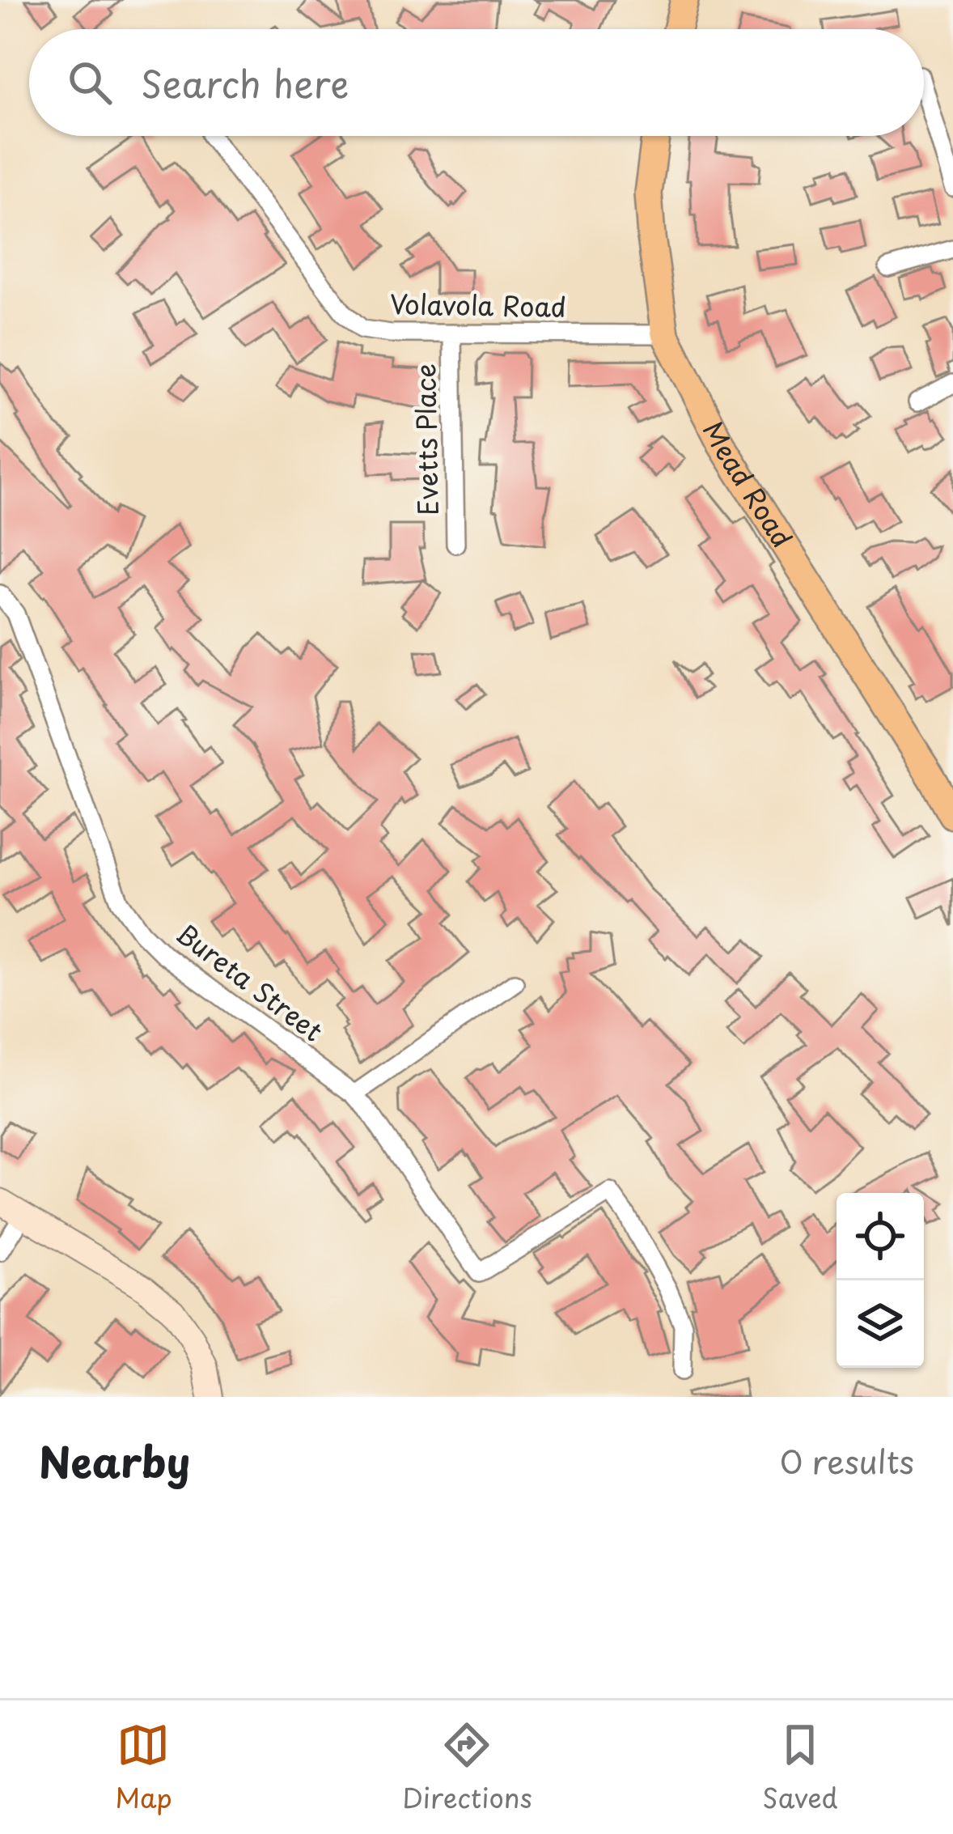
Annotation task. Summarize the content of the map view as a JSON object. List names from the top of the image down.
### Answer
{
  "streets": {
    "main road": ["Mead Road"],
    "street": ["Volavola Road", "Evetts Place", "Bureta Street"]
  },
  "crossings": [
    ["Volavola Road", "Evetts Place"],
    ["Volavola Road", "Mead Road"]
  ],
  "page": {
    "search": "Search here",
    "heading": ["Nearby", "0 results"],
    "nav": ["Map", "Directions", "Saved"]
  }
}
